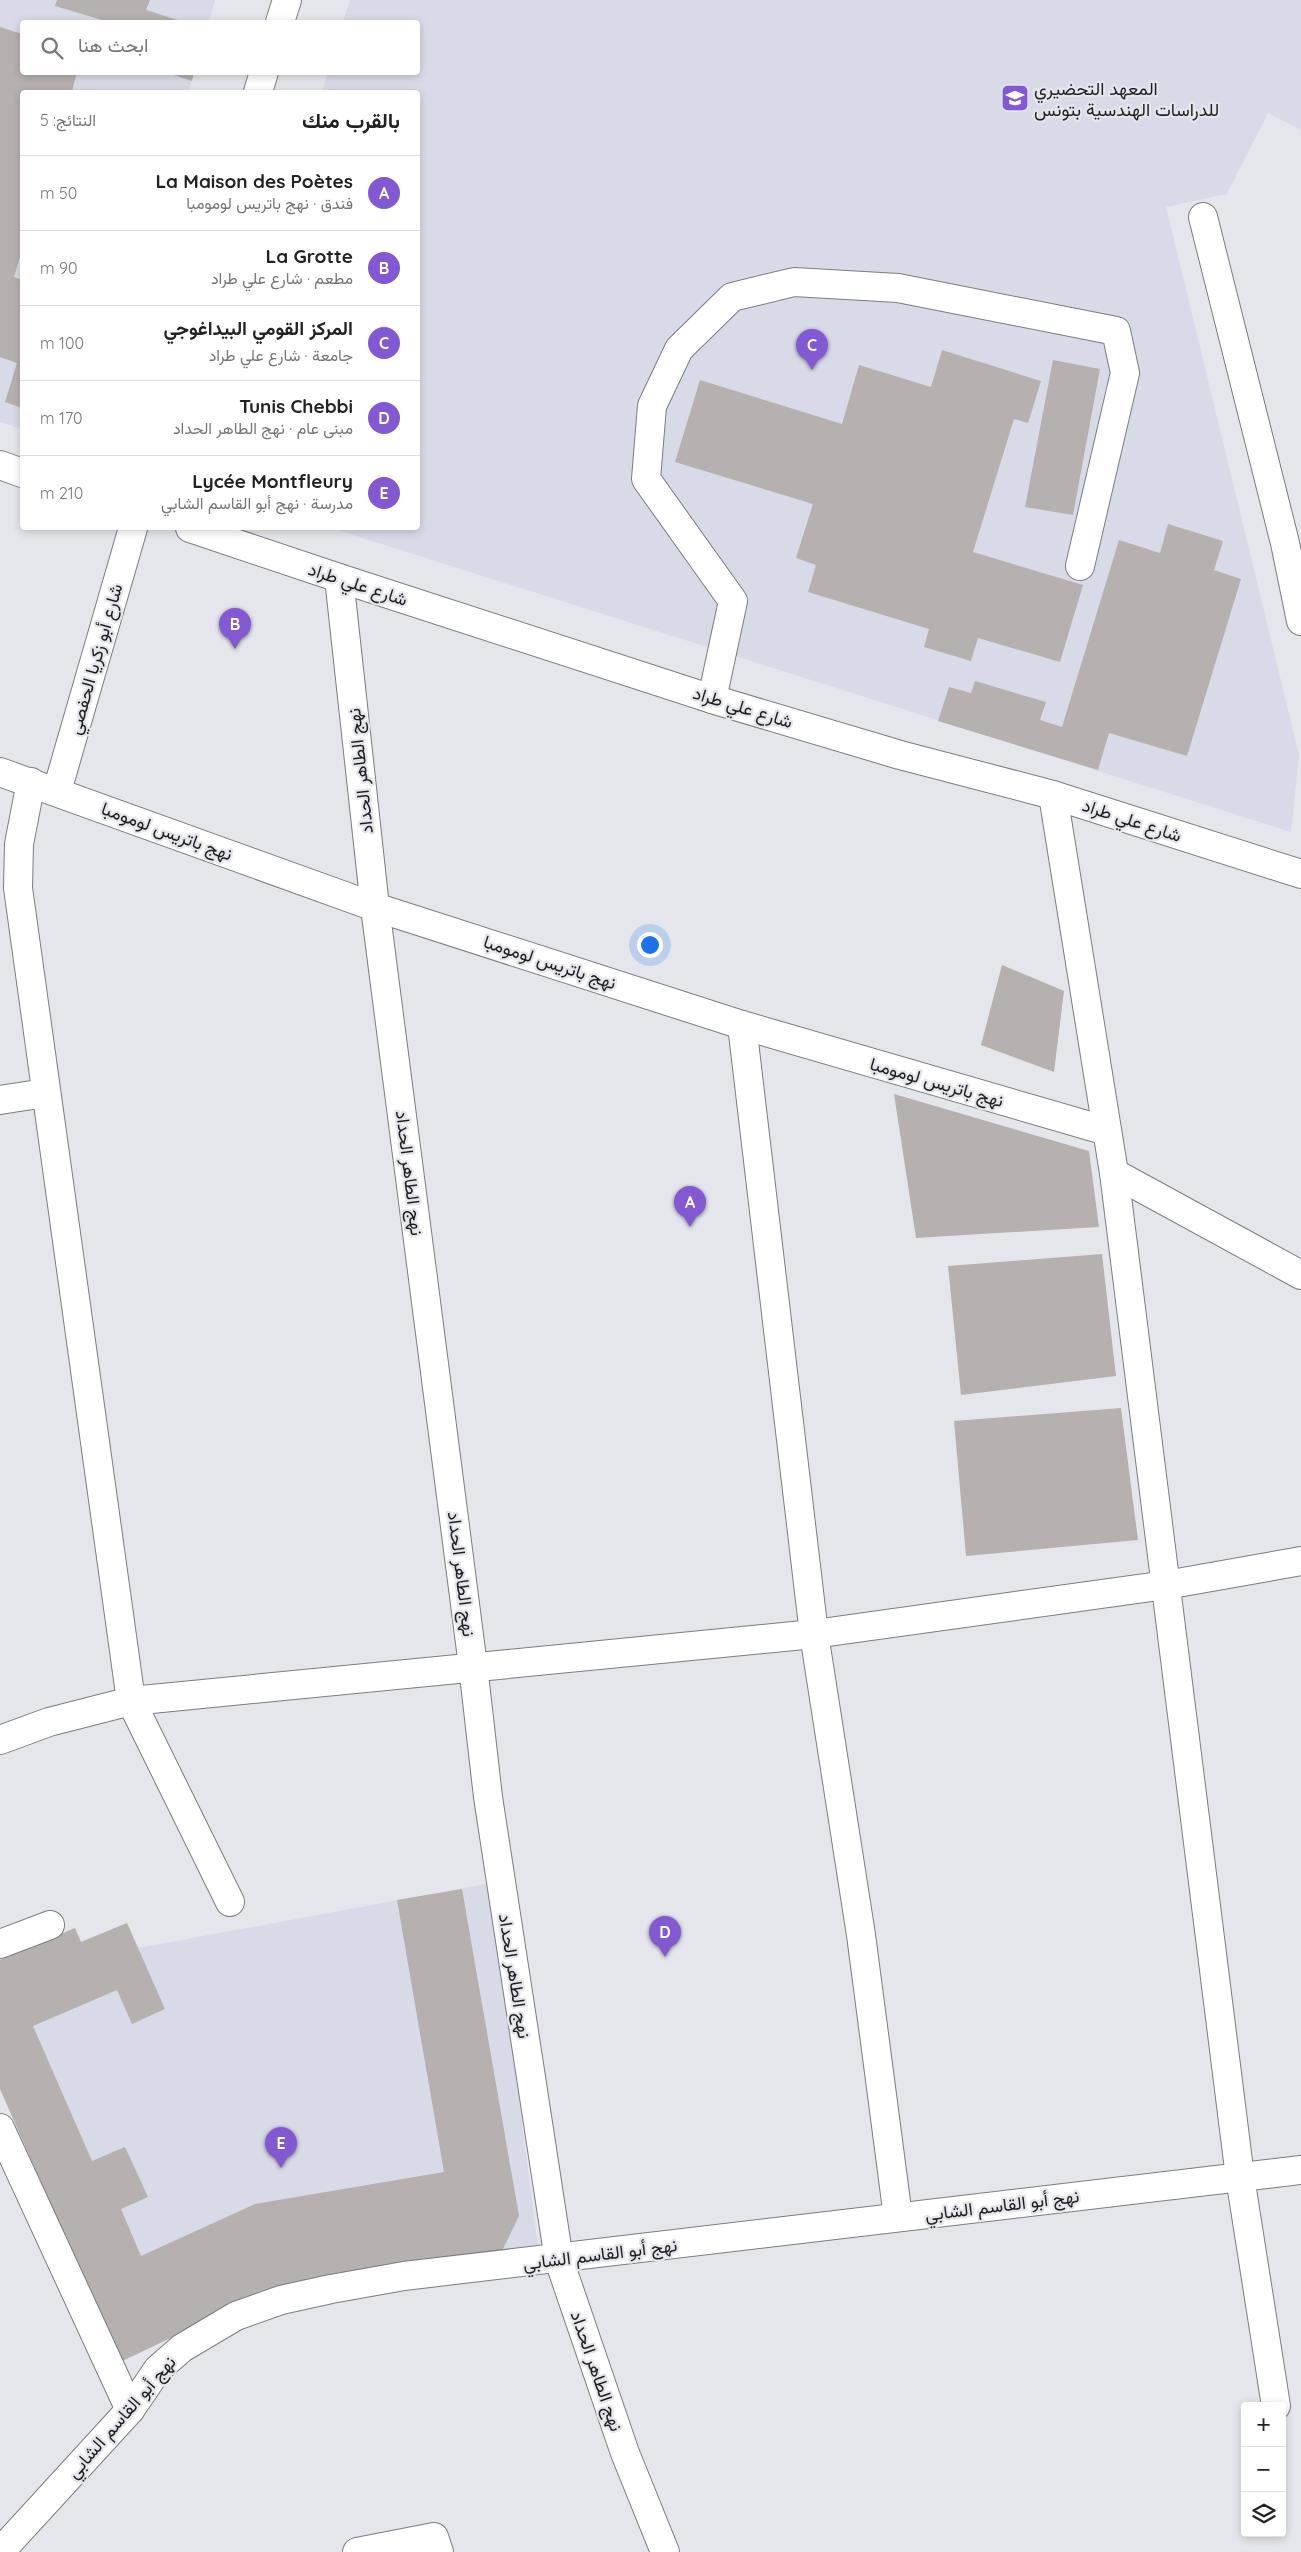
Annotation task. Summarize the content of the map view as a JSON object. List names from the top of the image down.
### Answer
{
  "streets": {
    "street": [
      "شارع علي طراد",
      "شارع أبو زكريا الحفصي",
      "نهج الطاهر الحداد",
      "نهج باتريس لومومبا",
      "نهج أبو القاسم الشابي"
    ]
  },
  "crossings": [
    ["شارع علي طراد", "نهج الطاهر الحداد"],
    ["شارع أبو زكريا الحفصي", "نهج باتريس لومومبا"],
    ["نهج الطاهر الحداد", "نهج باتريس لومومبا"],
    ["نهج الطاهر الحداد", "نهج أبو القاسم الشابي"]
  ],
  "places": {
    "school or university": ["المعهد التحضيري للدراسات الهندسية بتونس"]
  },
  "page": {
    "search": "ابحث هنا",
    "heading": ["بالقرب منك", "النتائج: 5"],
    "list": [
      {
        "mark": "A",
        "name": "La Maison des Poètes",
        "note": "فندق · نهج باتريس لومومبا",
        "value": "50 m"
      },
      {
        "mark": "B",
        "name": "La Grotte",
        "note": "مطعم · شارع علي طراد",
        "value": "90 m"
      },
      {
        "mark": "C",
        "name": "المركز القومي البيداغوجي",
        "note": "جامعة · شارع علي طراد",
        "value": "100 m"
      },
      {
        "mark": "D",
        "name": "Tunis Chebbi",
        "note": "مبنى عام · نهج الطاهر الحداد",
        "value": "170 m"
      },
      {
        "mark": "E",
        "name": "Lycée Montfleury",
        "note": "مدرسة · نهج أبو القاسم الشابي",
        "value": "210 m"
      }
    ],
    "pins": [
      "C",
      "B",
      "A",
      "D",
      "E"
    ],
    "map_buttons": ["+", "−"]
  }
}
